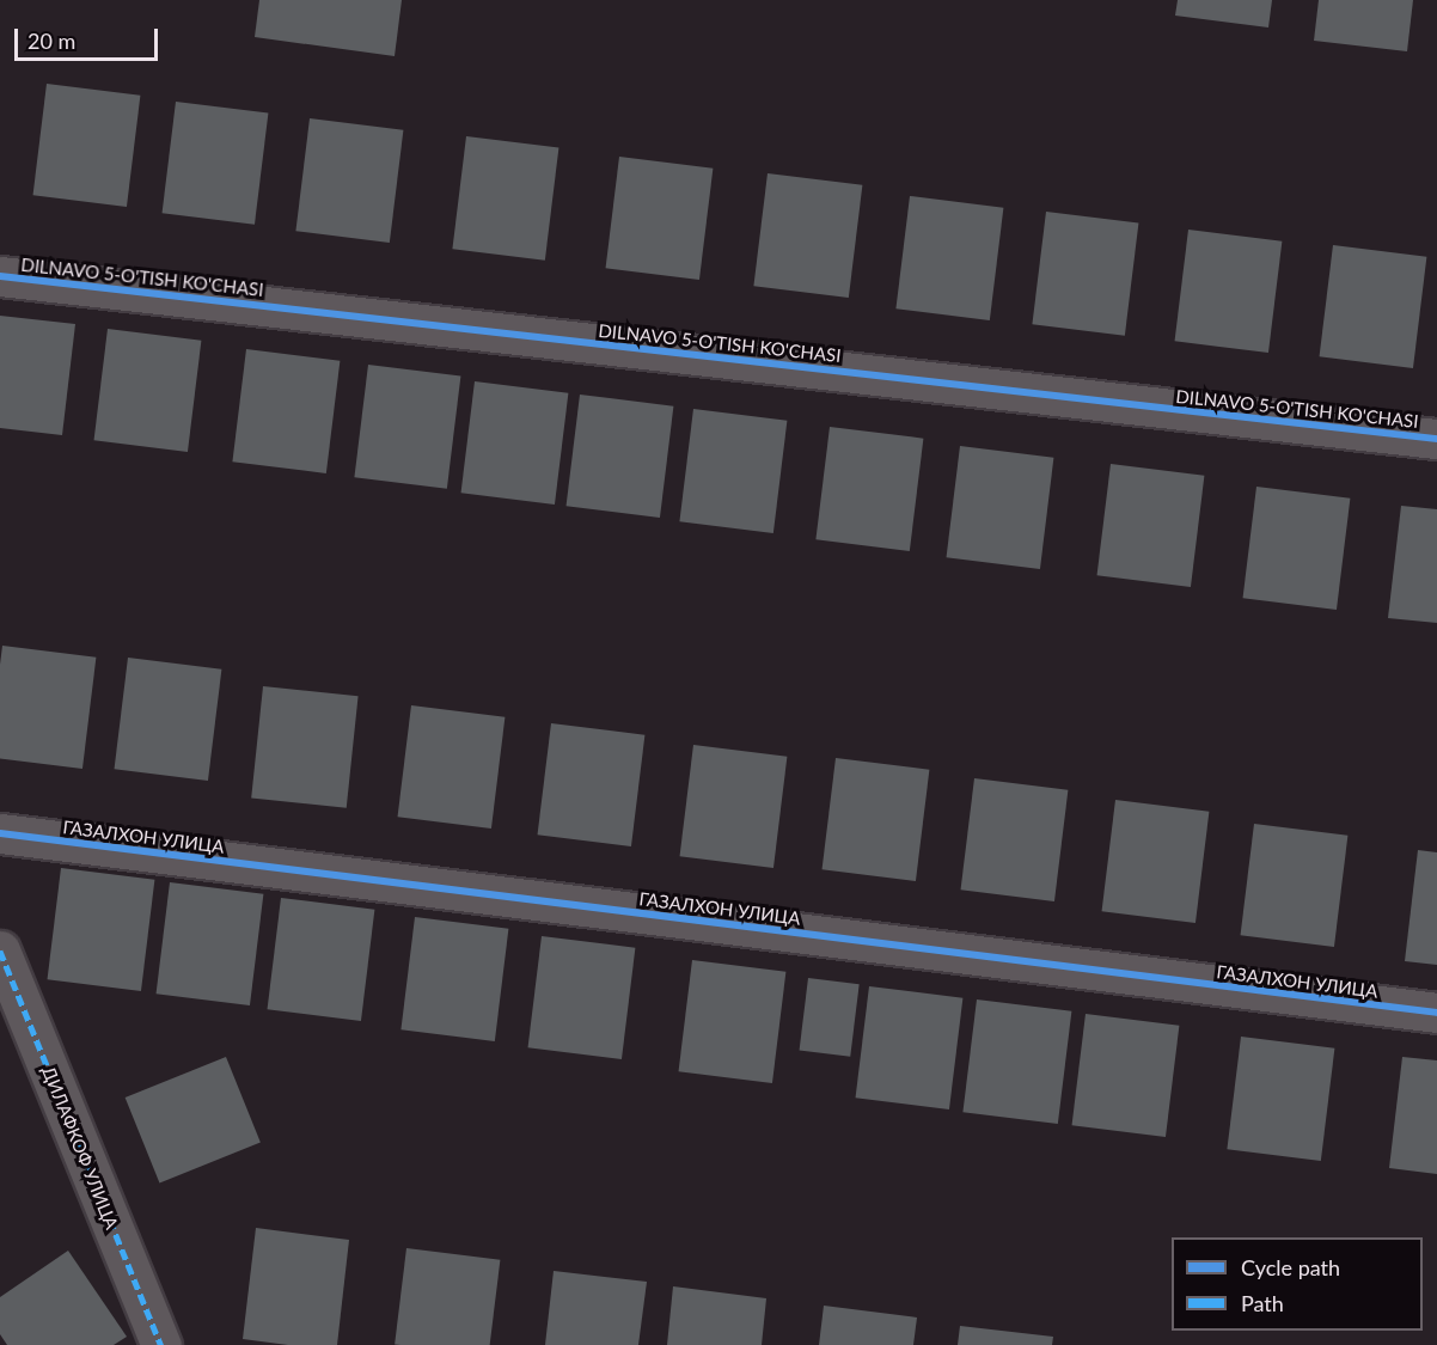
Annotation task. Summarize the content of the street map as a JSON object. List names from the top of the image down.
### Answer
{
  "streets": {
    "street": ["DILNAVO 5-O'TISH KO'CHASI", "ГАЗАЛХОН УЛИЦА", "ДИЛАФКОФ УЛИЦА"]
  },
  "legend": ["Cycle path", "Path"],
  "scale_bar": "20 m"
}
